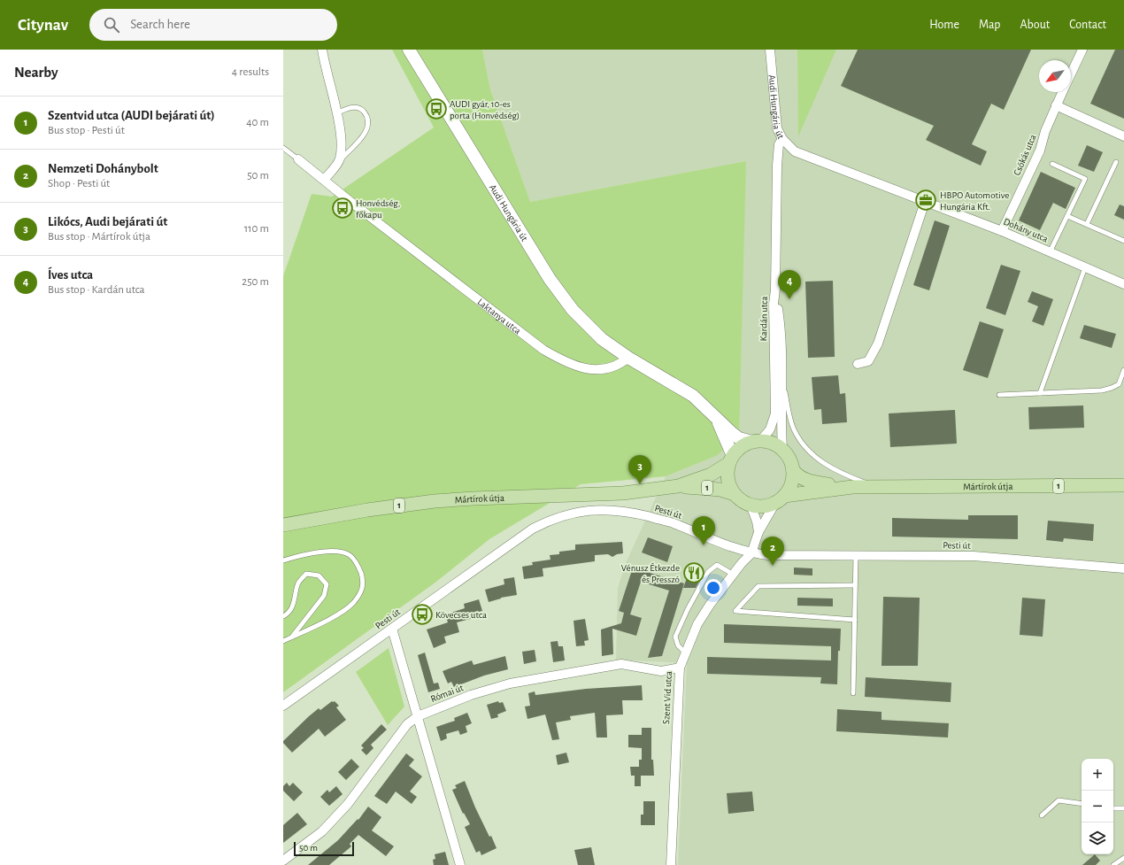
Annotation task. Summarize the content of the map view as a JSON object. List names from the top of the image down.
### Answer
{
  "streets": {
    "main road": ["1", "Mártírok útja"],
    "street": [
      "Audi Hungária út",
      "Csókás utca",
      "Dohány utca",
      "Laktanya utca",
      "Kardán utca",
      "Pesti út",
      "Római út",
      "Szent Vid utca"
    ]
  },
  "crossings": [
    ["Audi Hungária út", "Dohány utca"],
    ["Audi Hungária út", "Laktanya utca"],
    ["Audi Hungária út", "Kardán utca"],
    ["Csókás utca", "Dohány utca"],
    ["Kardán utca", "Mártírok útja"],
    ["Kardán utca", "Szent Vid utca"],
    ["Mártírok útja", "Szent Vid utca"],
    ["Pesti út", "Szent Vid utca"],
    ["Római út", "Szent Vid utca"]
  ],
  "places": {
    "bus stop": ["AUDI gyár, 10-es porta (Honvédség)", "Honvédség, főkapu", "Kövecses utca"],
    "office": ["HBPO Automotive Hungária Kft."],
    "restaurant": ["Vénusz Étkezde és Presszó"]
  },
  "scale_bar": "50 m",
  "north": "bottom left",
  "page": {
    "header": "Citynav",
    "search": "Search here",
    "nav": [
      "Home",
      "Map",
      "About",
      "Contact"
    ],
    "heading": ["Nearby", "4 results"],
    "list": [
      {
        "mark": "1",
        "name": "Szentvid utca (AUDI bejárati út)",
        "note": "Bus stop · Pesti út",
        "value": "40 m"
      },
      {
        "mark": "2",
        "name": "Nemzeti Dohánybolt",
        "note": "Shop · Pesti út",
        "value": "50 m"
      },
      {
        "mark": "3",
        "name": "Likócs, Audi bejárati út",
        "note": "Bus stop · Mártírok útja",
        "value": "110 m"
      },
      {
        "mark": "4",
        "name": "Íves utca",
        "note": "Bus stop · Kardán utca",
        "value": "250 m"
      }
    ],
    "pins": [
      "4",
      "3",
      "1",
      "2"
    ],
    "map_buttons": ["+", "−"],
    "scale": "50 m"
  }
}
